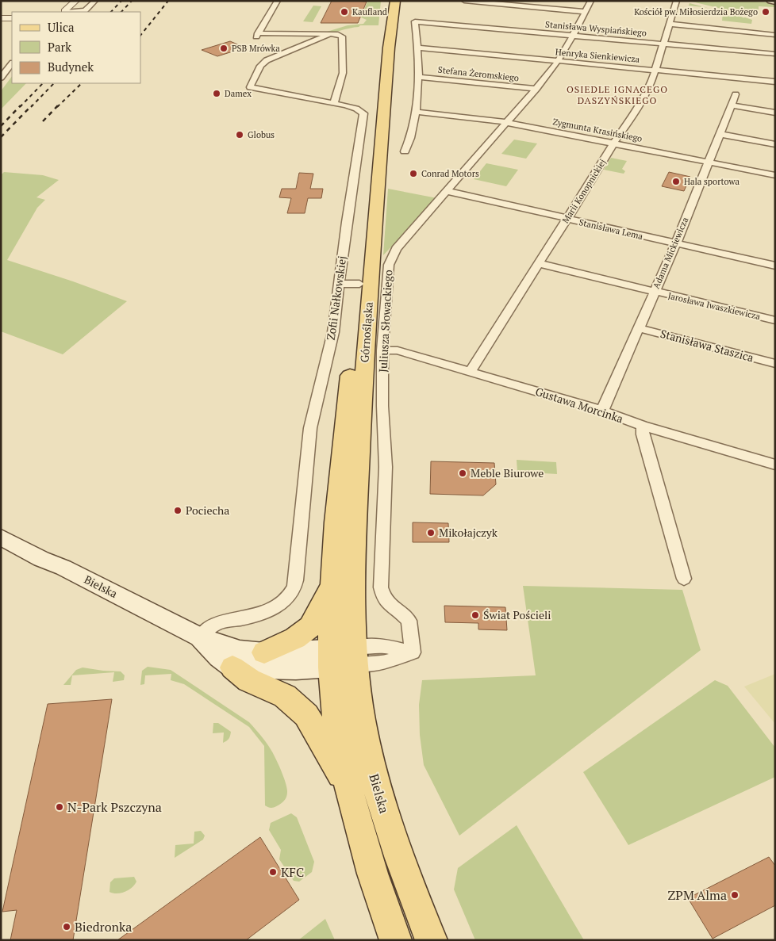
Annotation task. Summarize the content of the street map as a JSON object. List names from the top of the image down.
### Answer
{
  "streets": {
    "main road": ["Górnośląska", "Bielska"],
    "street": [
      "Stanisława Wyspiańskiego",
      "Henryka Sienkiewicza",
      "Stefana Żeromskiego",
      "Zygmunta Krasińskiego",
      "Marii Konopnickiej",
      "Stanisława Lema",
      "Adama Mickiewicza",
      "Zofii Nałkowskiej",
      "Jarosława Iwaszkiewicza",
      "Juliusza Słowackiego",
      "Stanisława Staszica",
      "Gustawa Morcinka"
    ]
  },
  "crossings": [
    ["Stanisława Wyspiańskiego", "Henryka Sienkiewicza"],
    ["Stanisława Wyspiańskiego", "Marii Konopnickiej"],
    ["Stanisława Wyspiańskiego", "Juliusza Słowackiego"],
    ["Henryka Sienkiewicza", "Marii Konopnickiej"],
    ["Henryka Sienkiewicza", "Juliusza Słowackiego"],
    ["Stefana Żeromskiego", "Juliusza Słowackiego"],
    ["Zygmunta Krasińskiego", "Marii Konopnickiej"],
    ["Zygmunta Krasińskiego", "Adama Mickiewicza"],
    ["Zygmunta Krasińskiego", "Juliusza Słowackiego"],
    ["Marii Konopnickiej", "Stanisława Lema"],
    ["Marii Konopnickiej", "Jarosława Iwaszkiewicza"],
    ["Marii Konopnickiej", "Gustawa Morcinka"],
    ["Stanisława Lema", "Adama Mickiewicza"],
    ["Stanisława Lema", "Juliusza Słowackiego"],
    ["Adama Mickiewicza", "Jarosława Iwaszkiewicza"],
    ["Adama Mickiewicza", "Stanisława Staszica"],
    ["Adama Mickiewicza", "Gustawa Morcinka"],
    ["Zofii Nałkowskiej", "Górnośląska"],
    ["Zofii Nałkowskiej", "Bielska"],
    ["Juliusza Słowackiego", "Górnośląska"],
    ["Juliusza Słowackiego", "Gustawa Morcinka"],
    ["Juliusza Słowackiego", "Bielska"],
    ["Górnośląska", "Bielska"]
  ],
  "districts": ["OSIEDLE IGNACEGO DASZYŃSKIEGO"],
  "places": [
    "Kaufland",
    "Kościół pw. Miłosierdzia Bożego",
    "PSB Mrówka",
    "Damex",
    "Globus",
    "Conrad Motors",
    "Hala sportowa",
    "Meble Biurowe",
    "Pociecha",
    "Mikołajczyk",
    "Świat Pościeli",
    "N-Park Pszczyna",
    "KFC",
    "ZPM Alma",
    "Biedronka"
  ],
  "legend": ["Ulica", "Park", "Budynek"]
}
